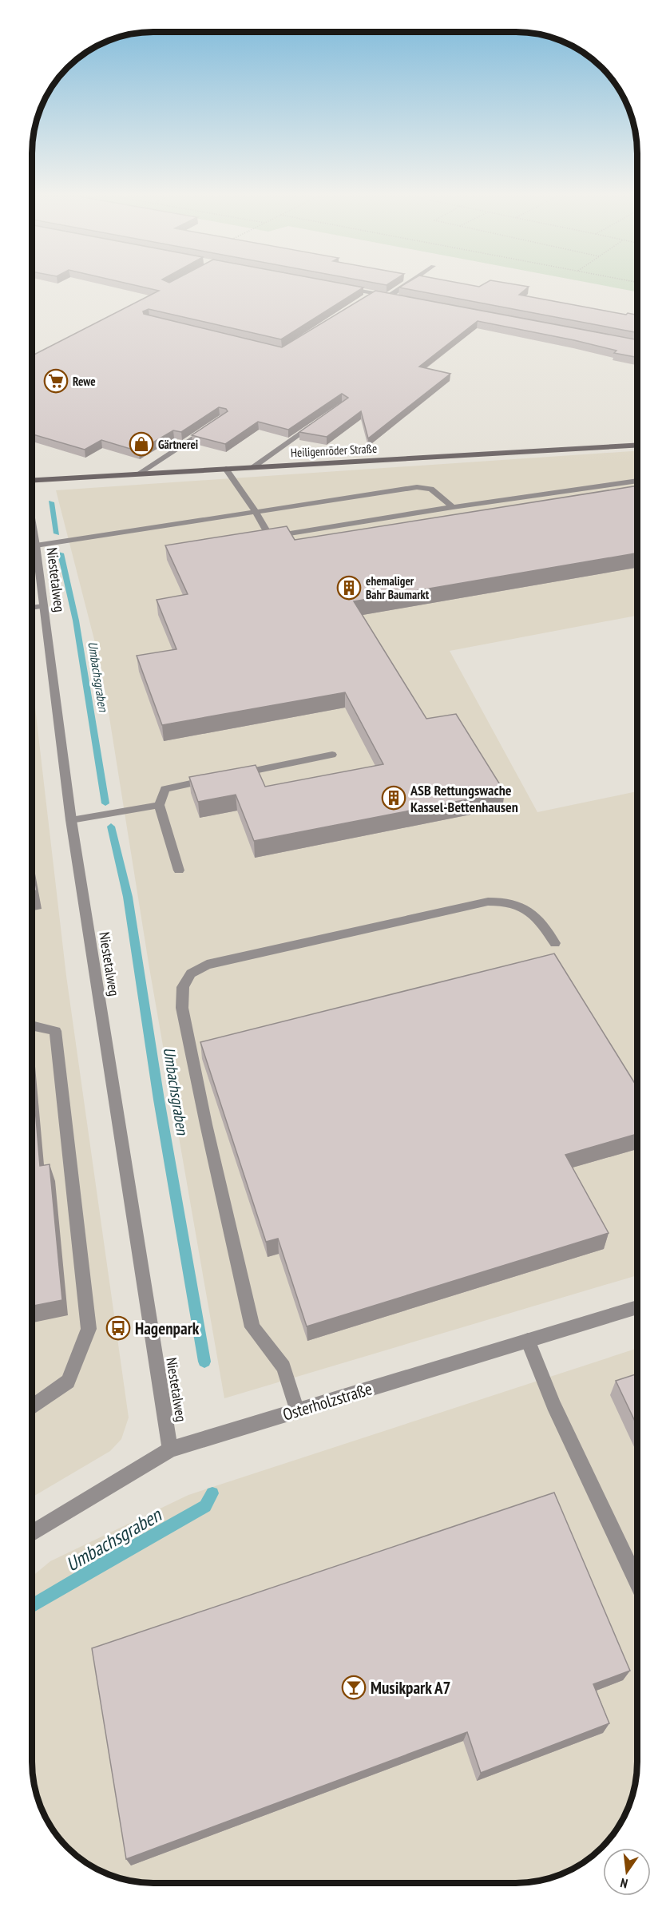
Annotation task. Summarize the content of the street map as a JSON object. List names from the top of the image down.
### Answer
{
  "streets": {
    "street": ["Heiligenröder Straße", "Niestetalweg", "Osterholzstraße"]
  },
  "crossings": [
    ["Niestetalweg", "Osterholzstraße"]
  ],
  "water": ["Umbachsgraben"],
  "places": {
    "supermarket": ["Rewe"],
    "shop": ["Gärtnerei"],
    "building": ["ehemaliger Bahr Baumarkt", "ASB Rettungswache Kassel-Bettenhausen"],
    "bus stop": ["Hagenpark"],
    "bar": ["Musikpark A7"]
  },
  "north": "bottom"
}
